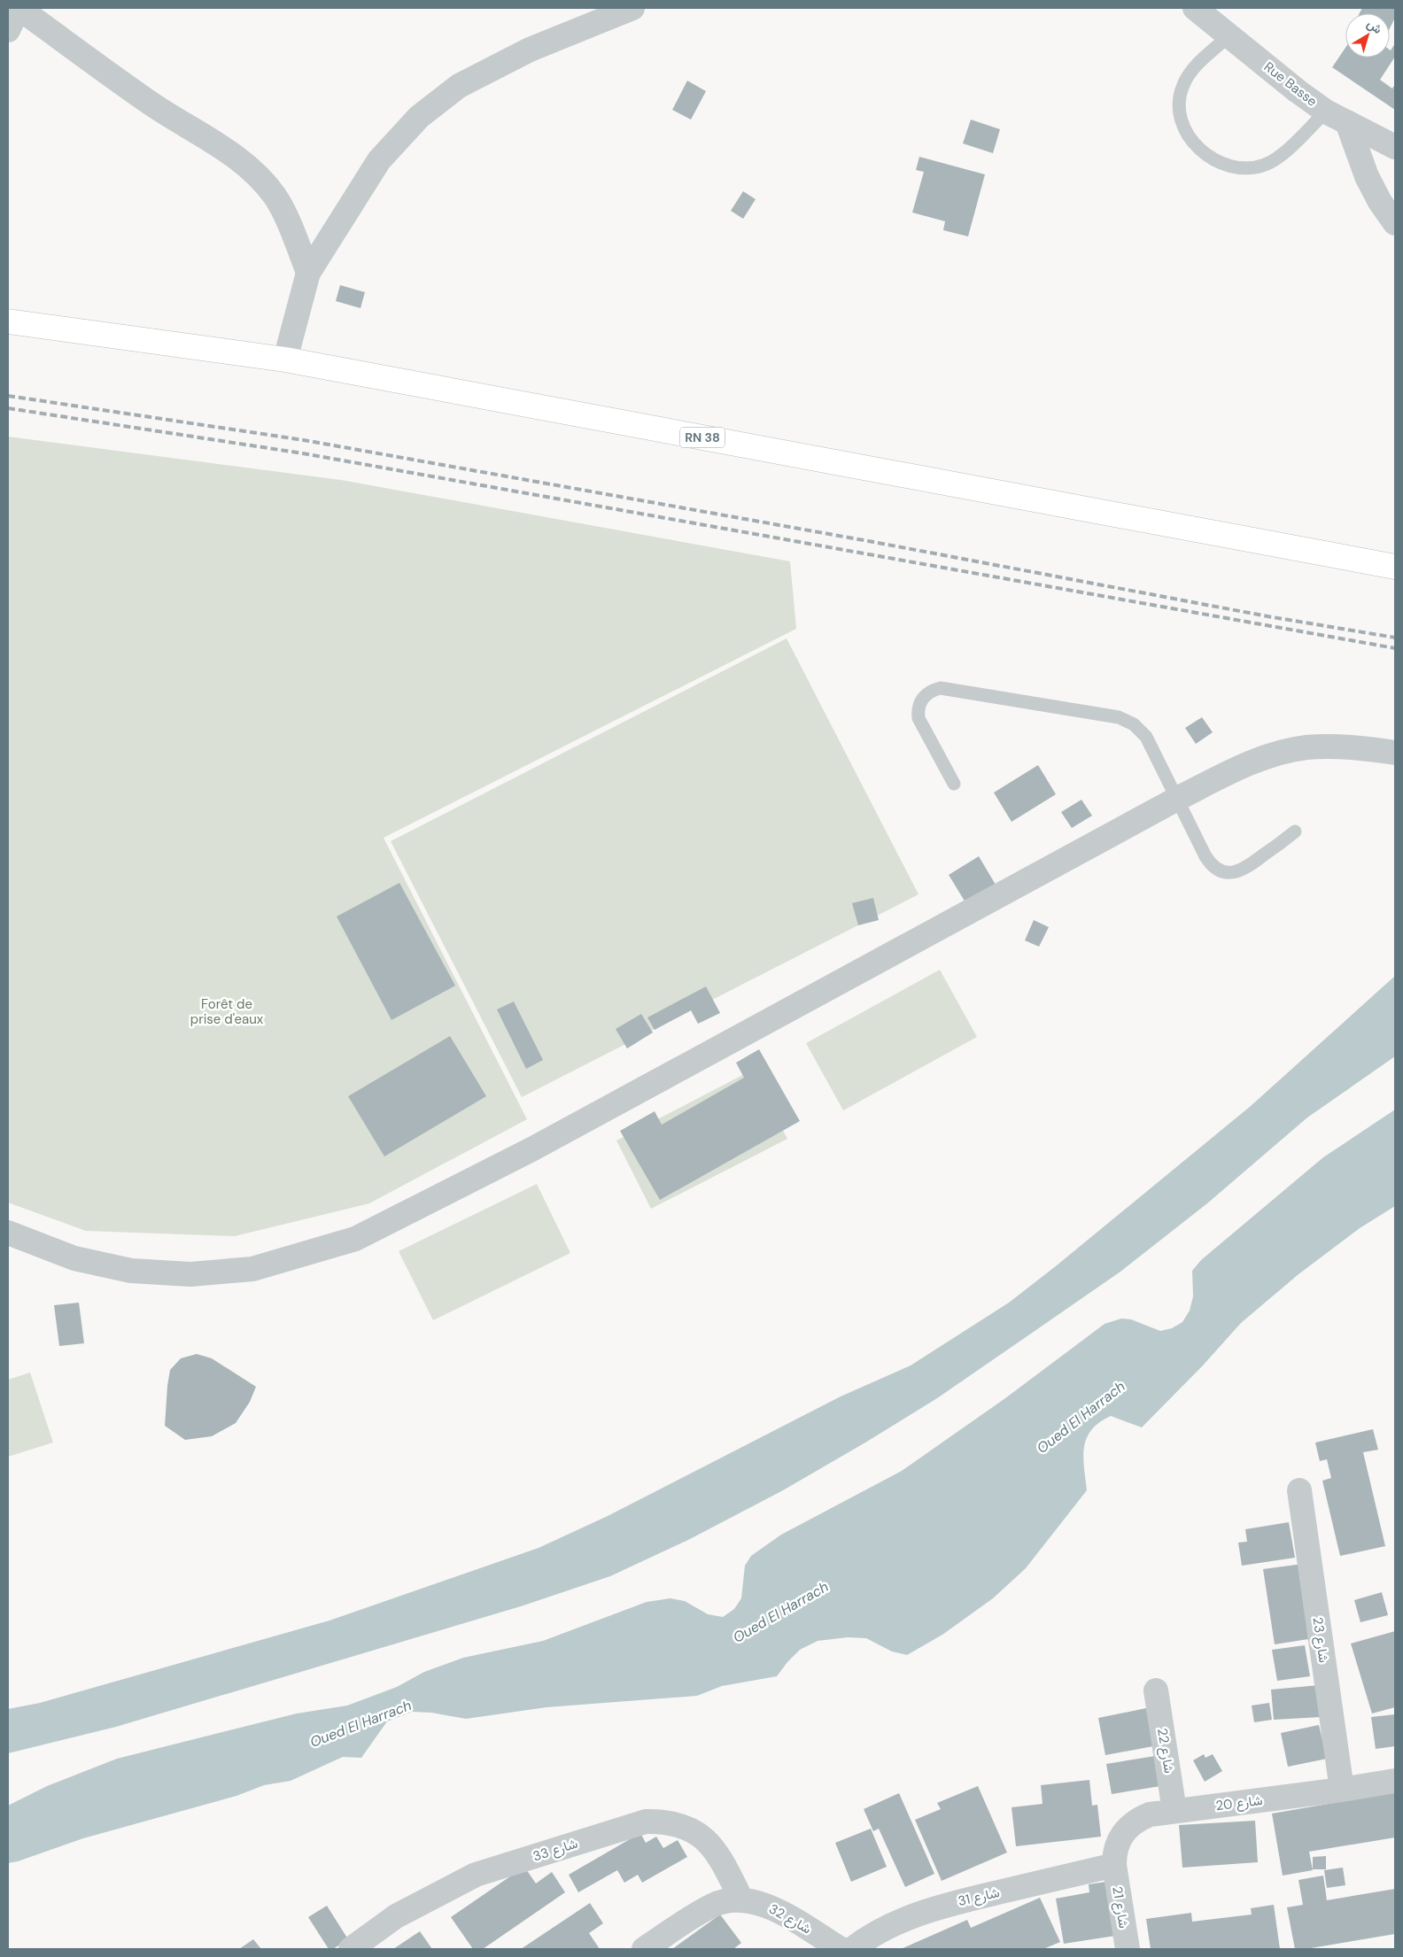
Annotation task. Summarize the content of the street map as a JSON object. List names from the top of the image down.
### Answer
{
  "streets": {
    "main road": ["RN 38"],
    "street": [
      "Rue Basse",
      "شارع 23",
      "شارع 22",
      "شارع 20",
      "شارع 33",
      "شارع 31",
      "شارع 21",
      "شارع 32"
    ]
  },
  "crossings": [
    ["شارع 23", "شارع 20"],
    ["شارع 22", "شارع 20"],
    ["شارع 20", "شارع 31"],
    ["شارع 20", "شارع 21"],
    ["شارع 33", "شارع 32"],
    ["شارع 31", "شارع 21"]
  ],
  "water": ["Oued El Harrach"],
  "parks": ["Forêt de prise d'eaux"],
  "north": "top right"
}
